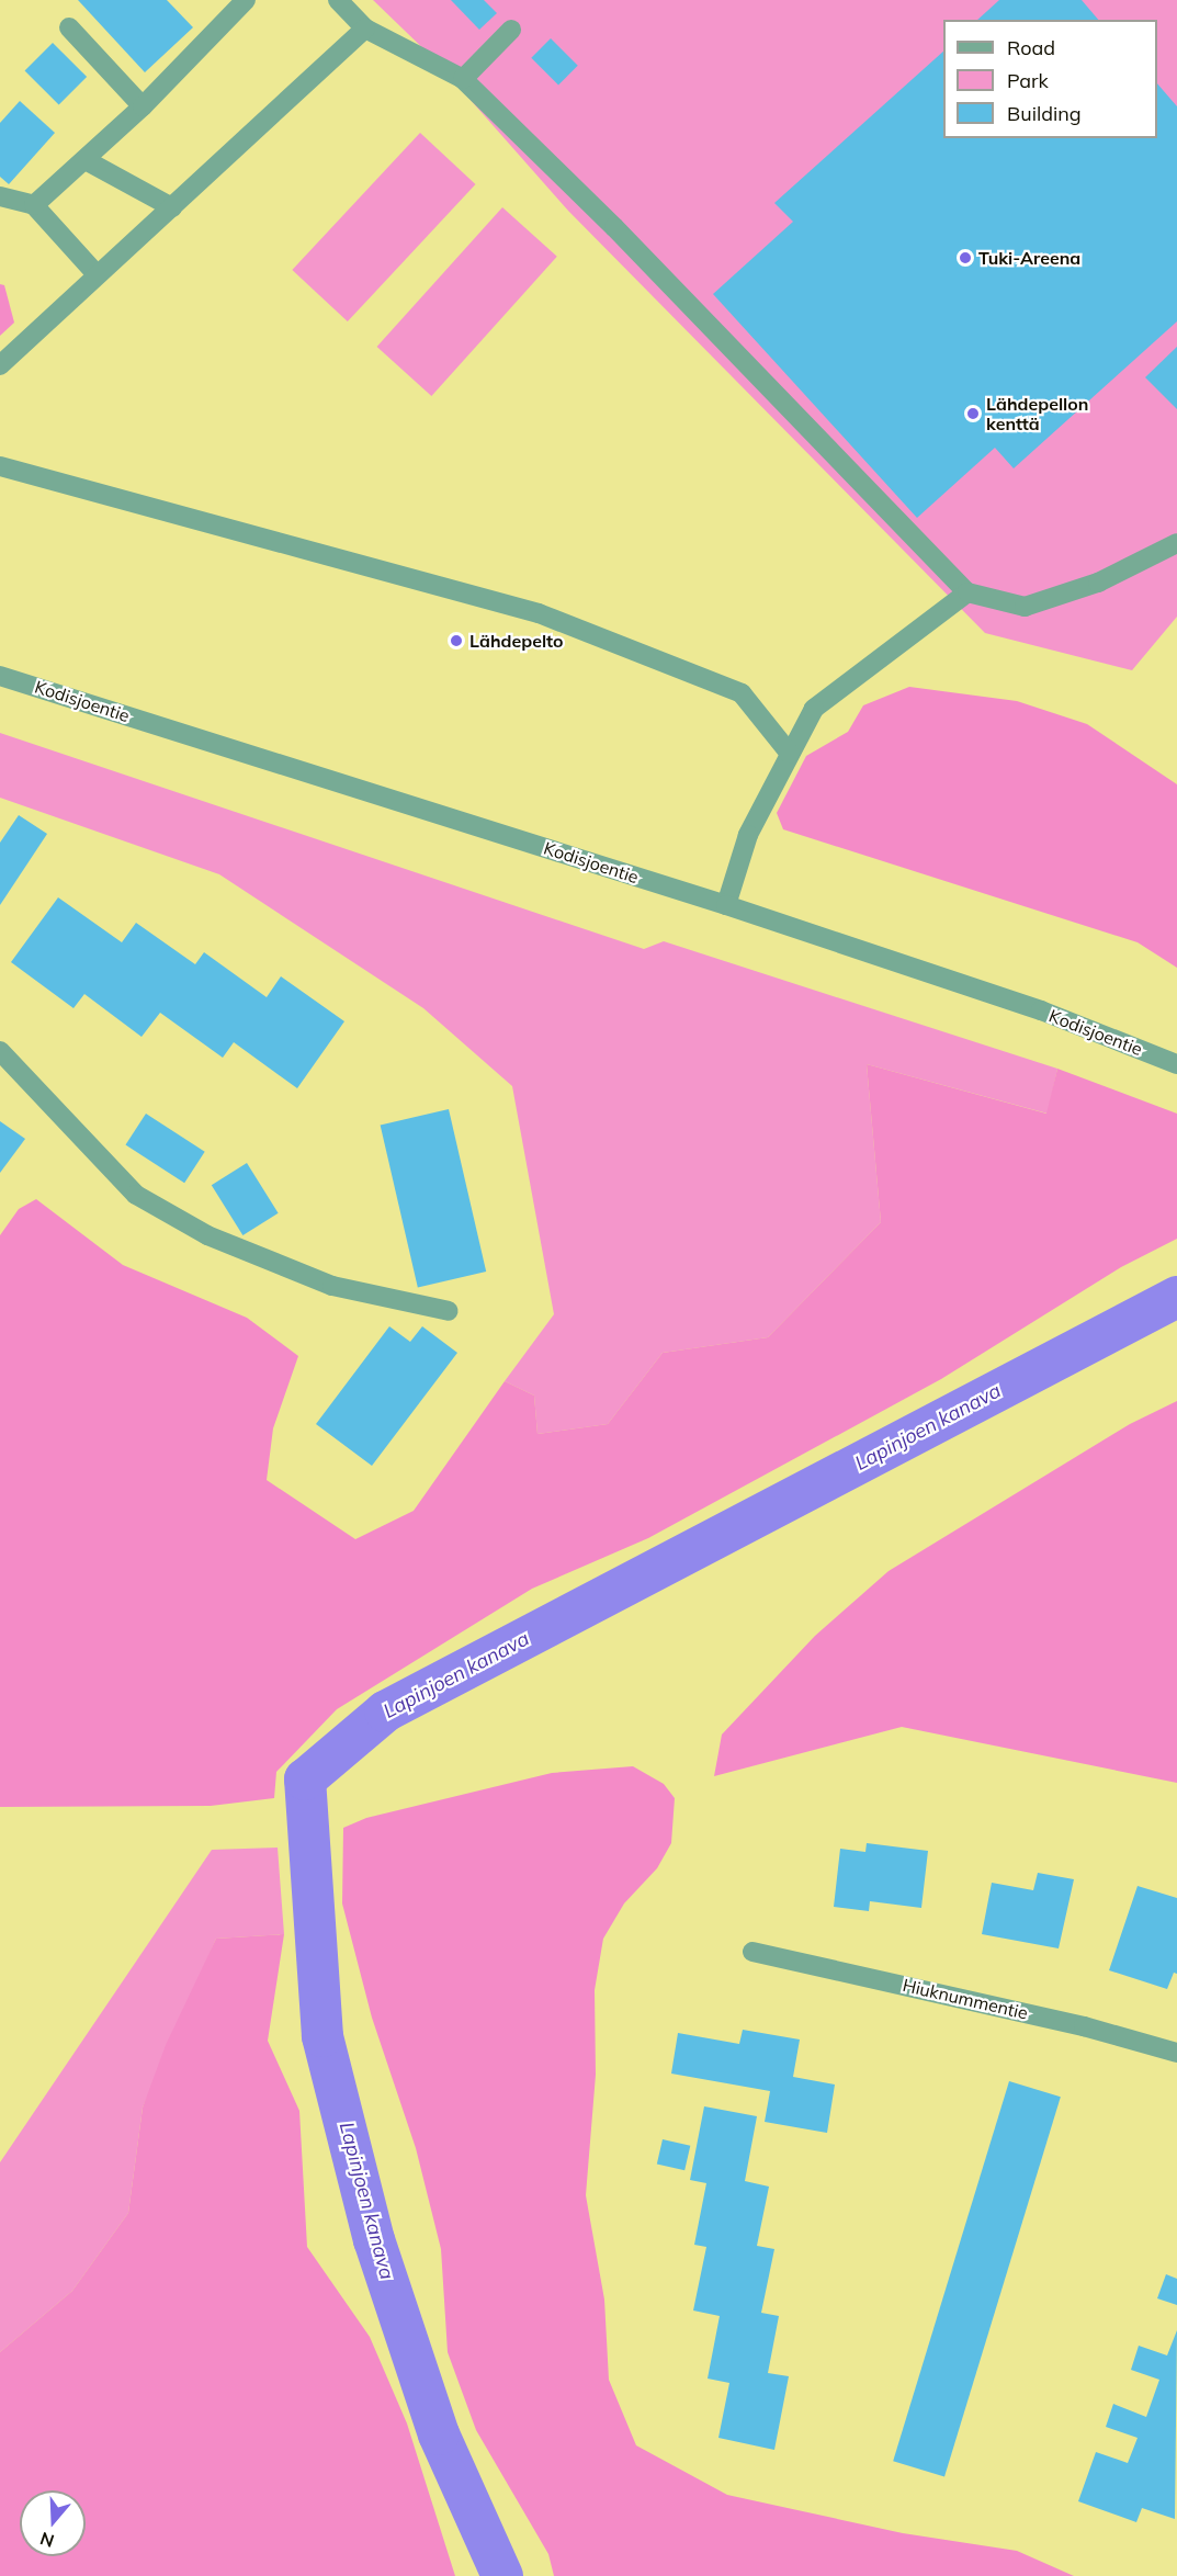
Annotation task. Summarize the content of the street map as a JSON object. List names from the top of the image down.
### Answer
{
  "streets": {
    "street": ["Kodisjoentie", "Hiuknummentie"]
  },
  "water": ["Lapinjoen kanava"],
  "places": ["Tuki-Areena", "Lähdepellon kenttä", "Lähdepelto"],
  "legend": ["Road", "Park", "Building"],
  "north": "bottom"
}
